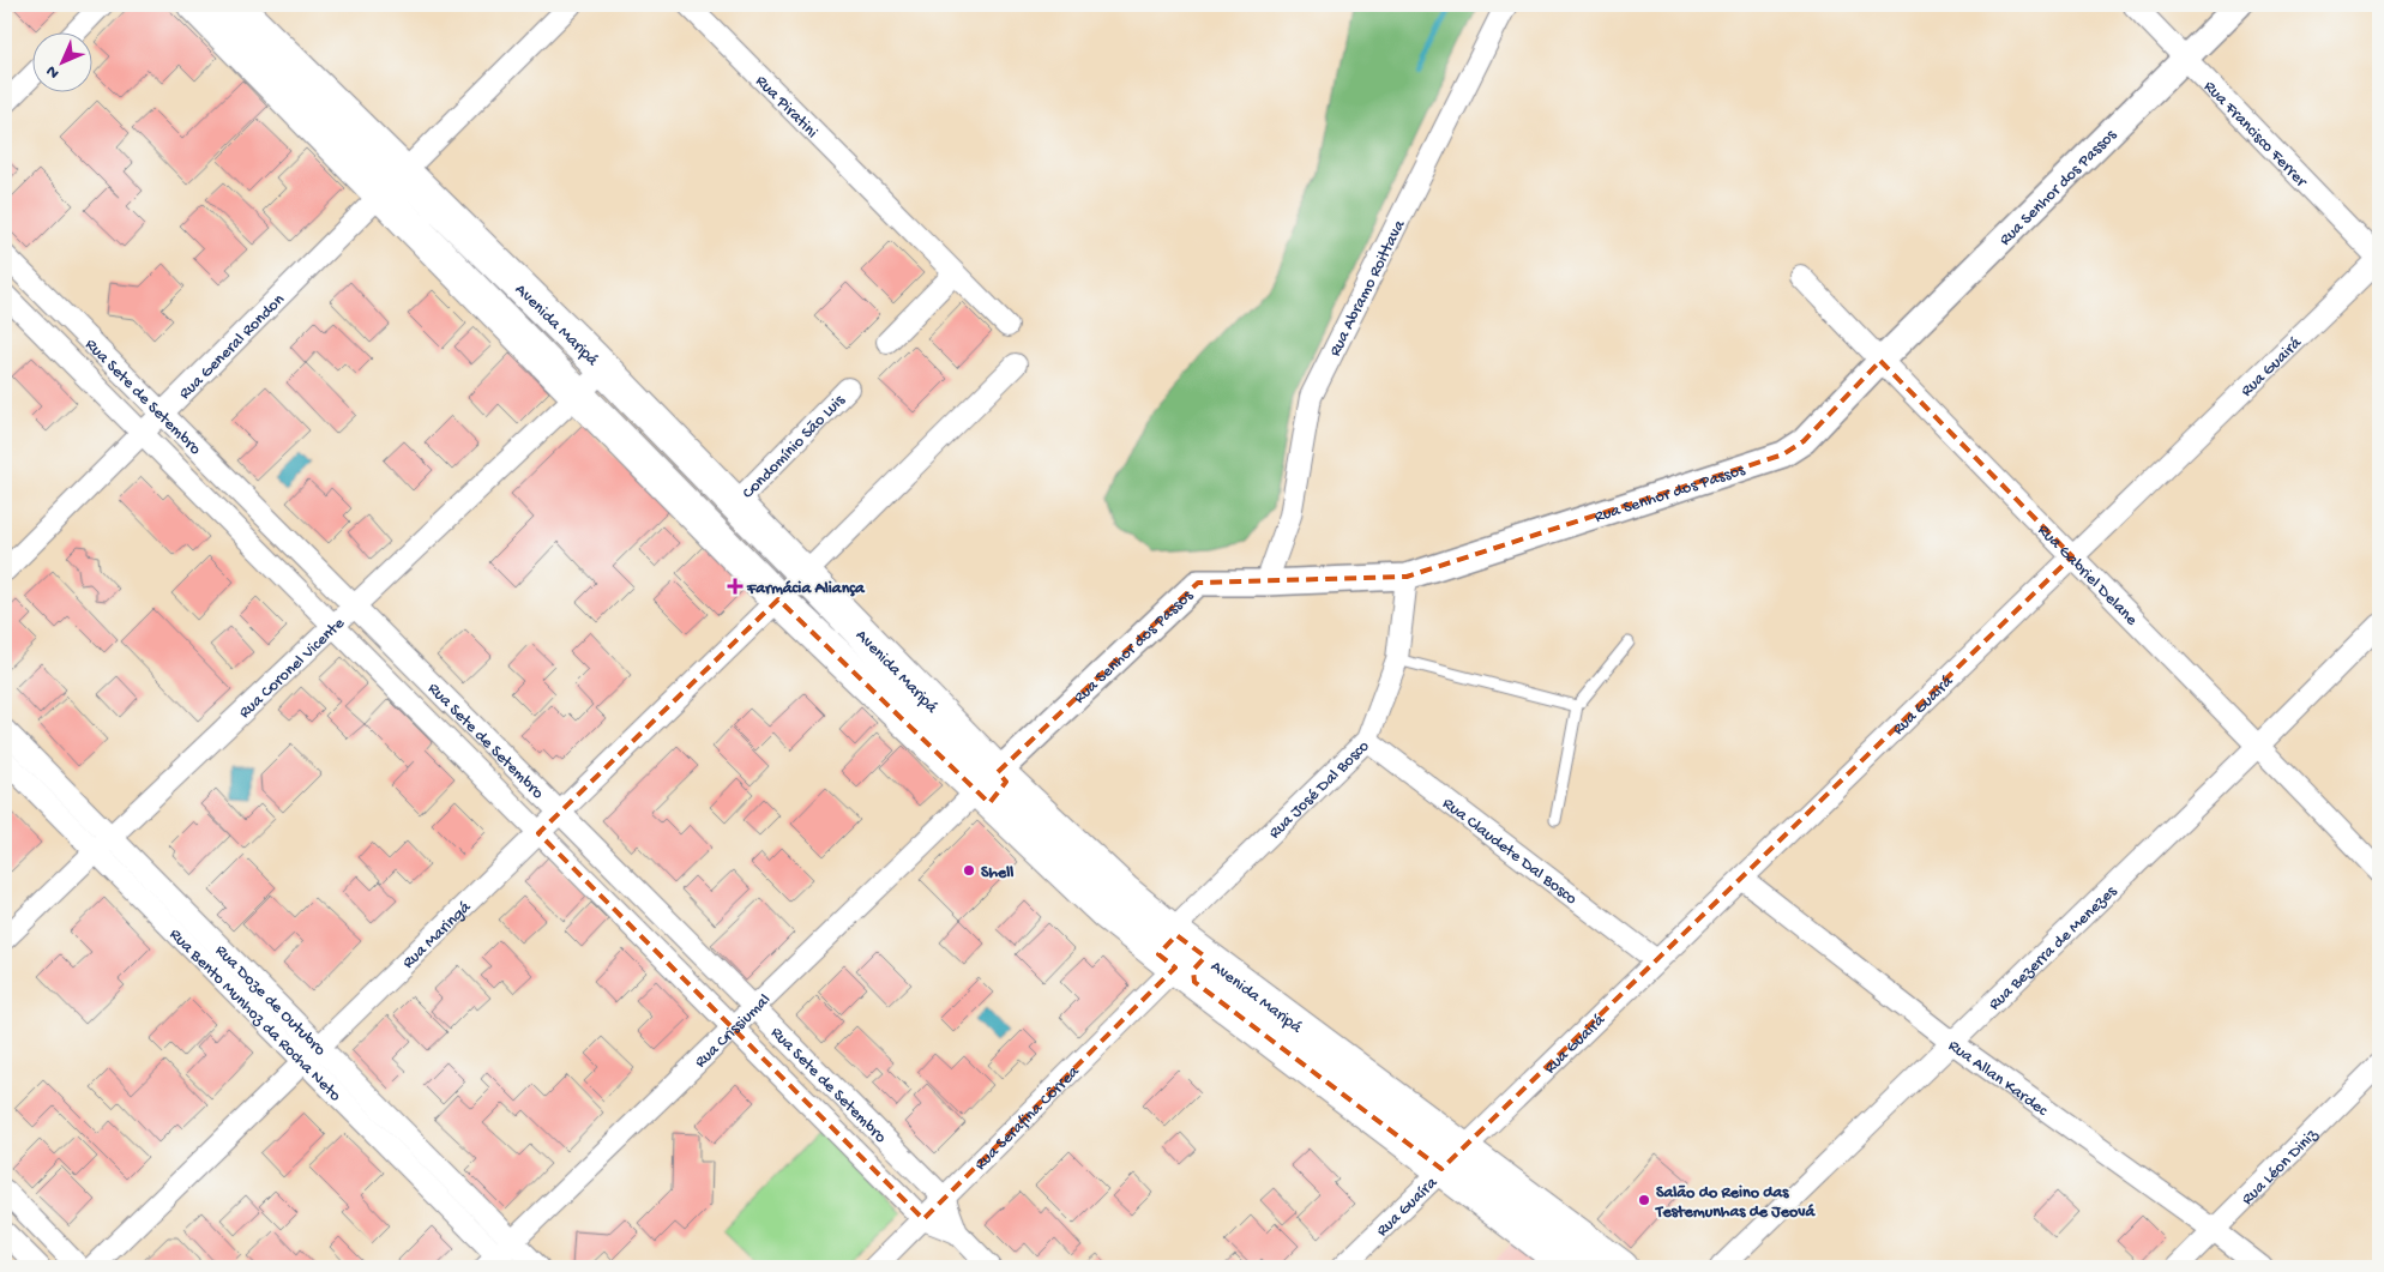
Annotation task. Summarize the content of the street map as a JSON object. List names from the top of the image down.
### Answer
{
  "streets": {
    "main road": ["Avenida Maripá"],
    "street": [
      "Rua Piratini",
      "Rua Francisco Ferrer",
      "Rua Senhor dos Passos",
      "Rua Abramo Roittava",
      "Rua General Rondon",
      "Rua Guairá",
      "Rua Sete de Setembro",
      "Condomínio São Luis",
      "Rua Gabriel Delane",
      "Rua Coronel Vicente",
      "Rua José Dal Bosco",
      "Rua Claudete Dal Bosco",
      "Rua Maringá",
      "Rua Bezerra de Menezes",
      "Rua Doze de Outubro",
      "Rua Bento Munhoz da Rocha Neto",
      "Rua Crissiumal",
      "Rua Allan Kardec",
      "Rua Serafina Côrrea",
      "Rua Léon Diniz",
      "Rua Guaíra"
    ]
  },
  "crossings": [
    ["Rua Francisco Ferrer", "Rua Senhor dos Passos"],
    ["Rua Francisco Ferrer", "Rua Guairá"],
    ["Rua Senhor dos Passos", "Rua Abramo Roittava"],
    ["Rua Senhor dos Passos", "Avenida Maripá"],
    ["Rua Senhor dos Passos", "Rua Gabriel Delane"],
    ["Rua Senhor dos Passos", "Rua José Dal Bosco"],
    ["Rua Senhor dos Passos", "Rua Crissiumal"],
    ["Avenida Maripá", "Rua General Rondon"],
    ["Avenida Maripá", "Rua Guairá"],
    ["Avenida Maripá", "Condomínio São Luis"],
    ["Avenida Maripá", "Rua Coronel Vicente"],
    ["Avenida Maripá", "Rua José Dal Bosco"],
    ["Avenida Maripá", "Rua Maringá"],
    ["Avenida Maripá", "Rua Crissiumal"],
    ["Avenida Maripá", "Rua Serafina Côrrea"],
    ["Avenida Maripá", "Rua Guaíra"],
    ["Rua General Rondon", "Rua Sete de Setembro"],
    ["Rua Guairá", "Rua Gabriel Delane"],
    ["Rua Guairá", "Rua Claudete Dal Bosco"],
    ["Rua Guairá", "Rua Allan Kardec"],
    ["Rua Guairá", "Rua Guaíra"],
    ["Rua Sete de Setembro", "Rua Coronel Vicente"],
    ["Rua Sete de Setembro", "Rua Maringá"],
    ["Rua Sete de Setembro", "Rua Crissiumal"],
    ["Rua Sete de Setembro", "Rua Serafina Côrrea"],
    ["Rua Gabriel Delane", "Rua Bezerra de Menezes"],
    ["Rua Coronel Vicente", "Rua Doze de Outubro"],
    ["Rua Coronel Vicente", "Rua Bento Munhoz da Rocha Neto"],
    ["Rua José Dal Bosco", "Rua Claudete Dal Bosco"],
    ["Rua José Dal Bosco", "Rua Serafina Côrrea"],
    ["Rua Maringá", "Rua Doze de Outubro"],
    ["Rua Maringá", "Rua Bento Munhoz da Rocha Neto"],
    ["Rua Bezerra de Menezes", "Rua Allan Kardec"],
    ["Rua Doze de Outubro", "Rua Crissiumal"],
    ["Rua Bento Munhoz da Rocha Neto", "Rua Crissiumal"],
    ["Rua Allan Kardec", "Rua Léon Diniz"]
  ],
  "places": {
    "health": ["Farmácia Aliança"],
    "other": ["Shell", "Salão do Reino das Testemunhas de Jeová"]
  },
  "north": "bottom left"
}
